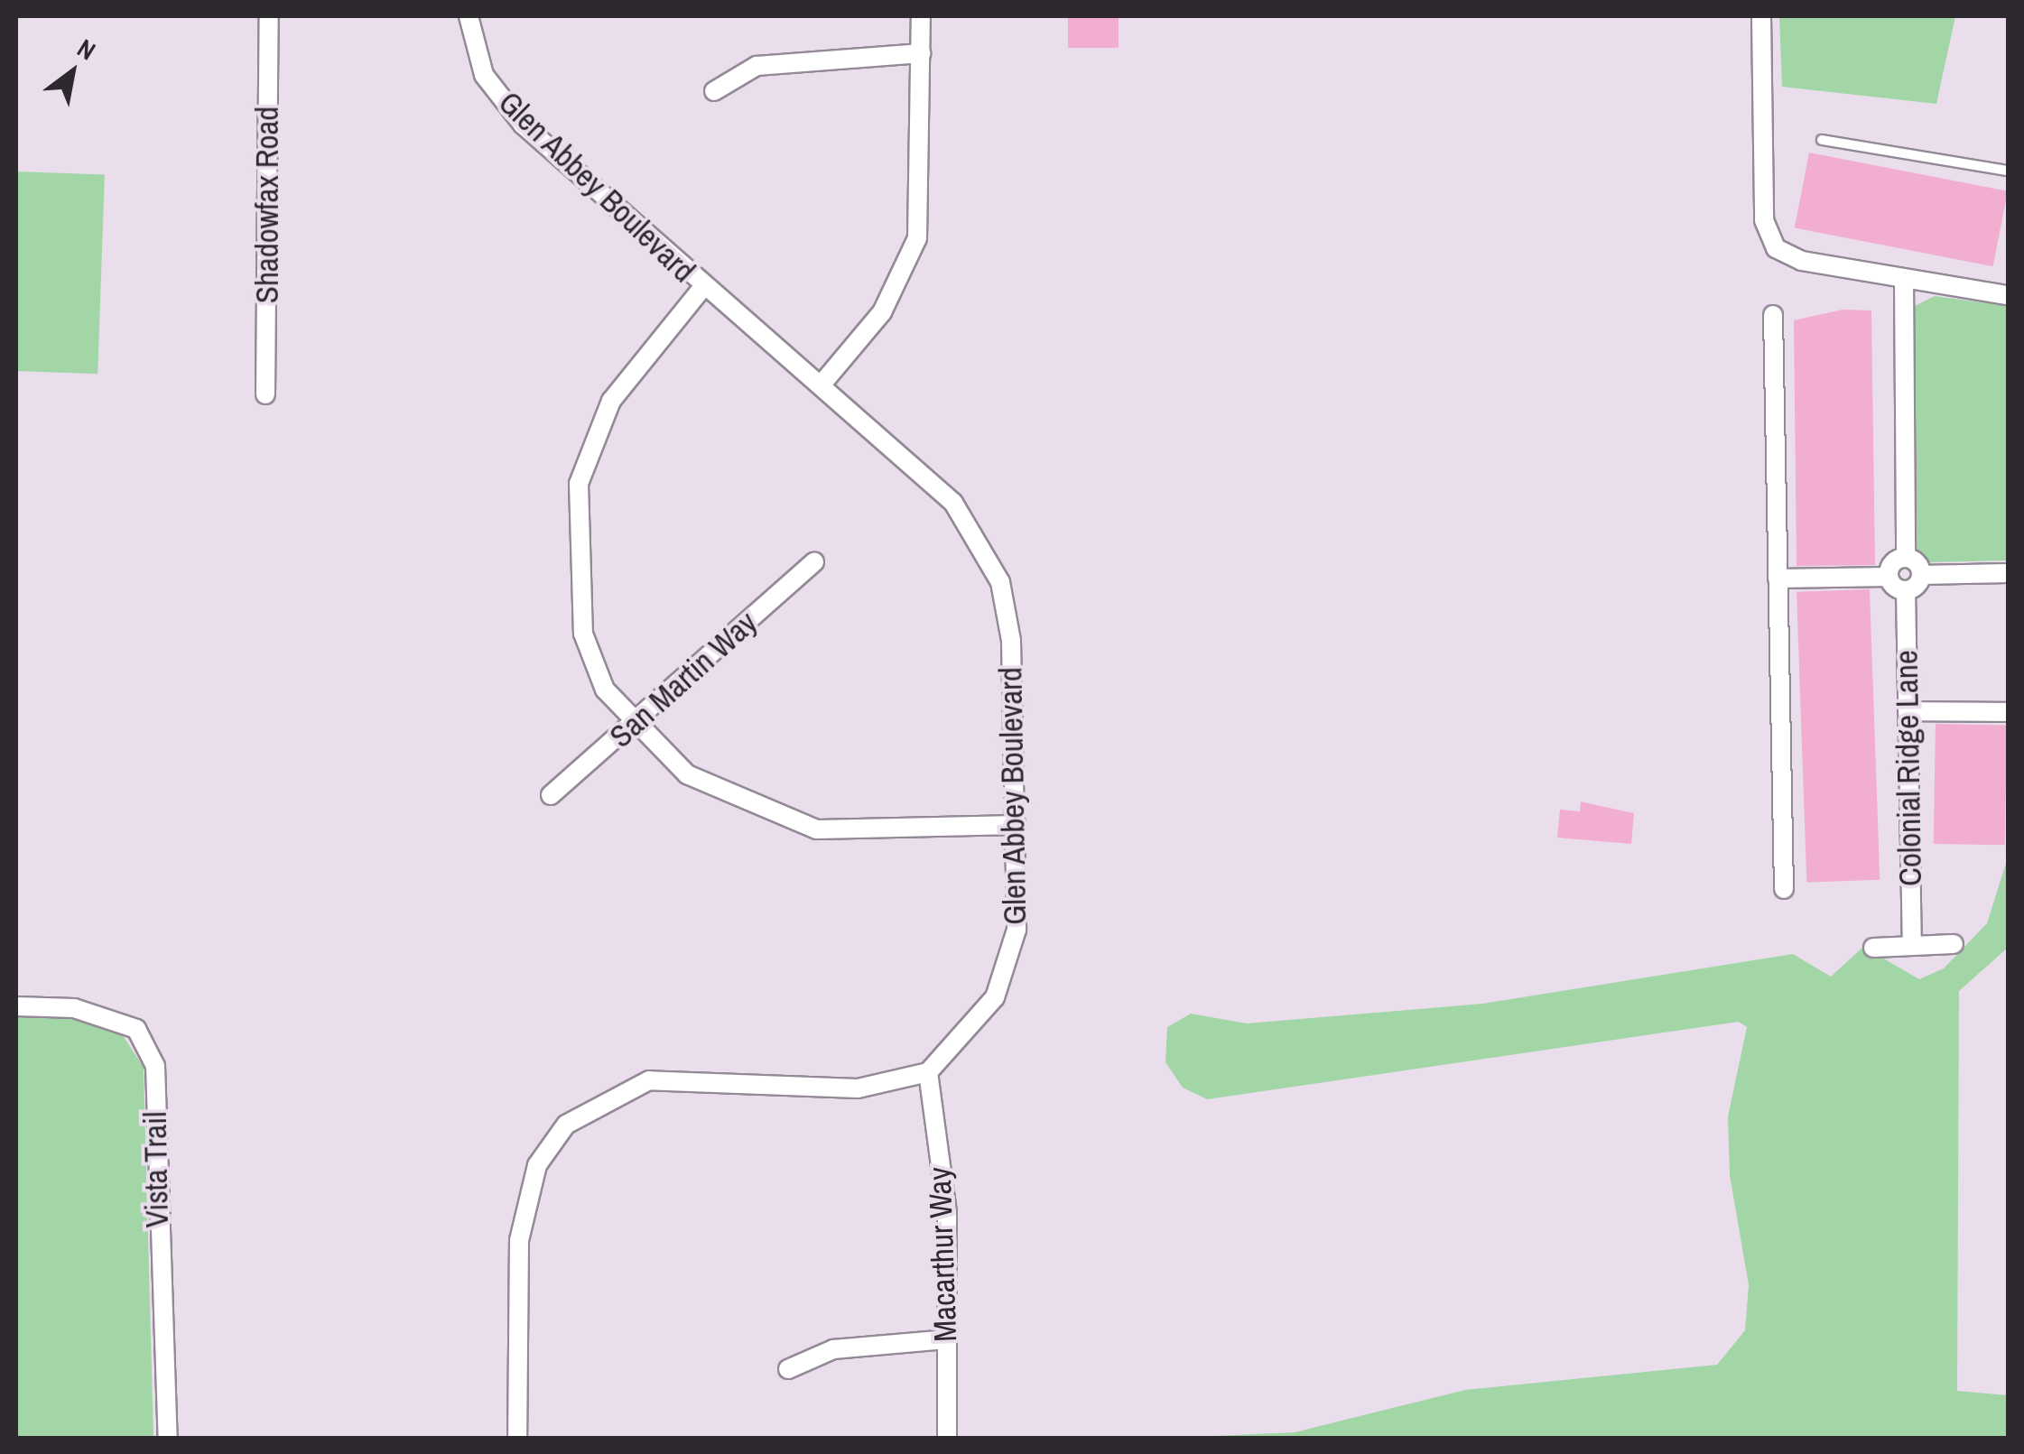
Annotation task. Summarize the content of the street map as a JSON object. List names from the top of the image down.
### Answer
{
  "streets": {
    "street": [
      "Glen Abbey Boulevard",
      "Shadowfax Road",
      "San Martin Way",
      "Colonial Ridge Lane",
      "Vista Trail",
      "Macarthur Way"
    ]
  },
  "crossings": [
    ["Glen Abbey Boulevard", "Macarthur Way"]
  ],
  "north": "top right"
}
